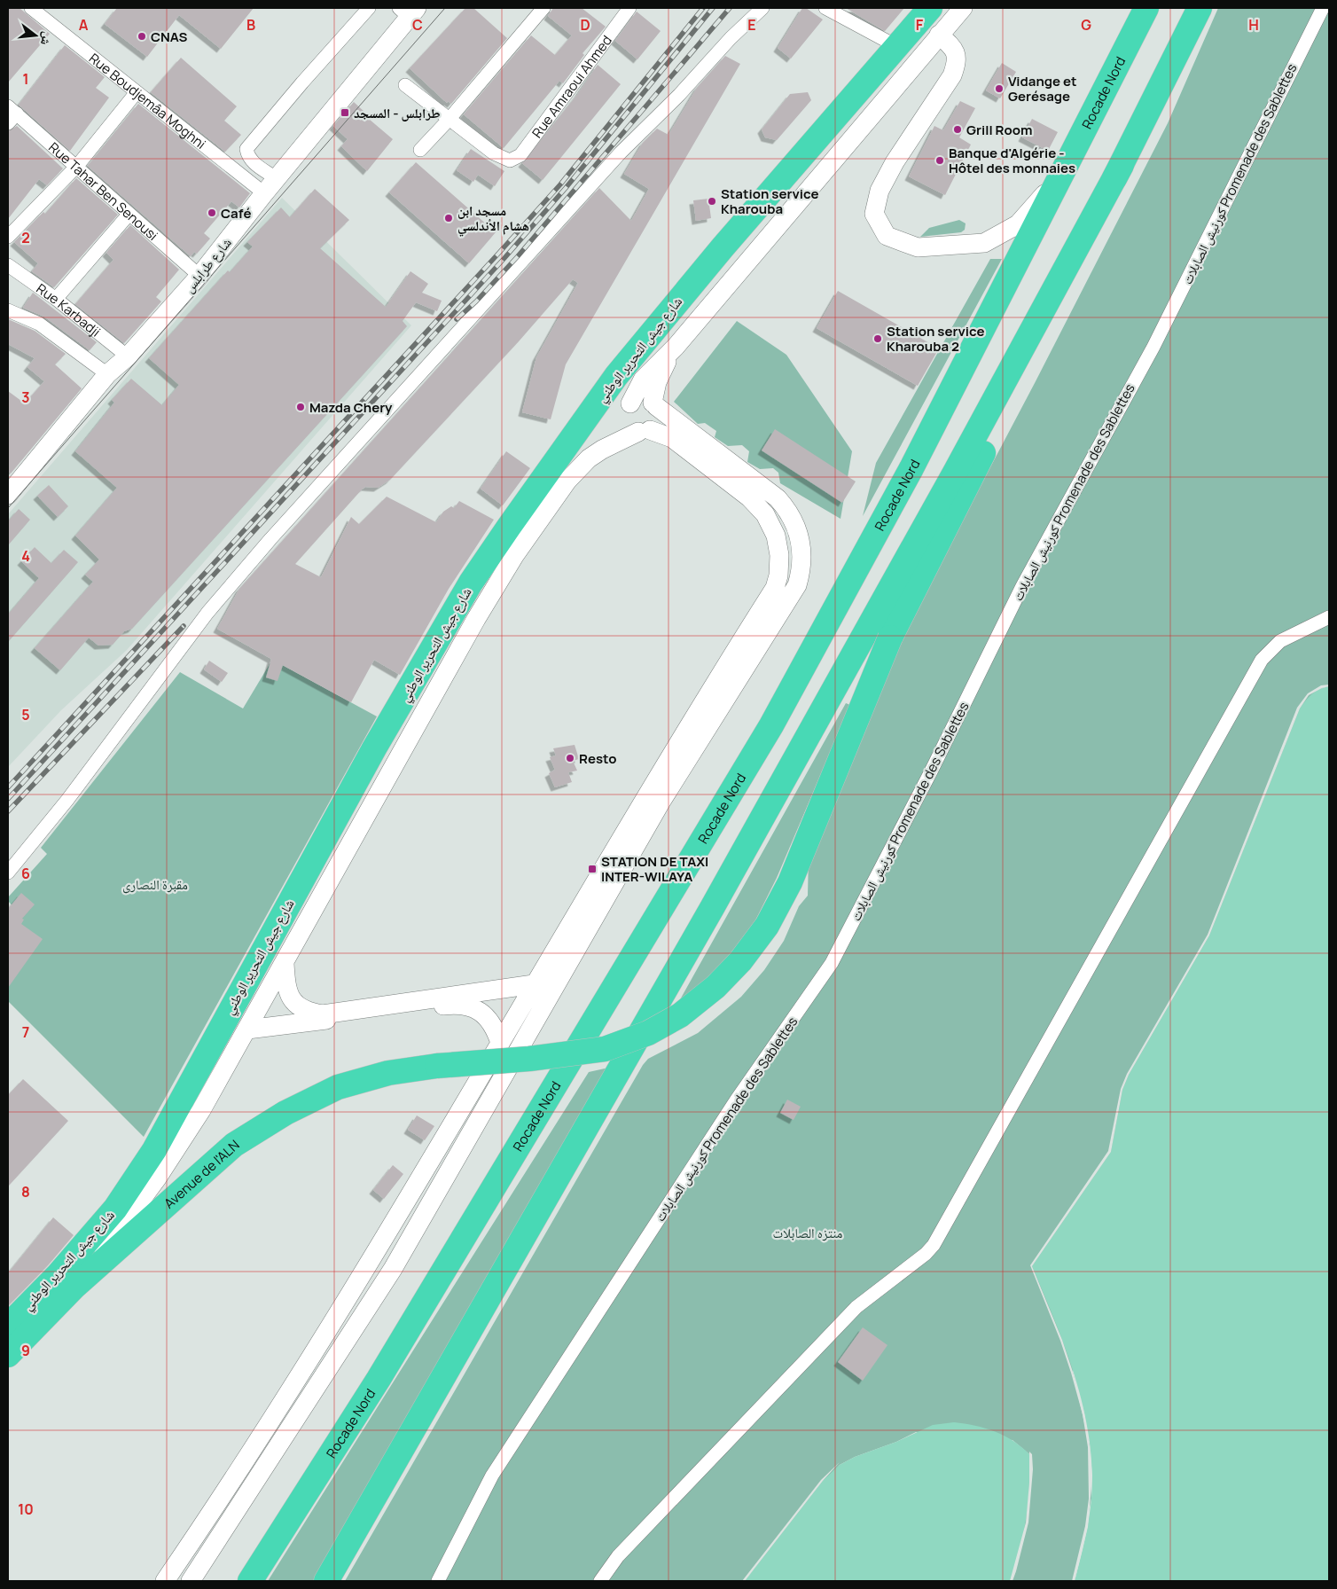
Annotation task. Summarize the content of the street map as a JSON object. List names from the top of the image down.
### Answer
{
  "streets": {
    "highway": ["Rocade Nord", "شارع جيش التحرير الوطني", "Avenue de l'ALN"],
    "street": [
      "Rue Amraoui Ahmed",
      "Rue Boudjemâa Moghni",
      "كورنيش الصابلات Promenade des Sablettes",
      "Rue Tahar Ben Senousi",
      "شارع طرابلس",
      "Rue Karbadji"
    ]
  },
  "crossings": [
    ["Rue Boudjemâa Moghni", "شارع طرابلس"],
    ["Rue Tahar Ben Senousi", "شارع طرابلس"],
    ["شارع طرابلس", "Rue Karbadji"]
  ],
  "parks": ["مقبرة النصارى", "منتزه الصابلات"],
  "places": {
    "other": [
      "CNAS",
      "Vidange et Gerésage",
      "Grill Room",
      "Banque d'Algérie - Hôtel des monnaies",
      "Station service Kharouba",
      "Café",
      "مسجد ابن هشام الأندلسي",
      "Station service Kharouba 2",
      "Mazda Chery",
      "Resto"
    ],
    "transit": ["طرابلس - المسجد", "STATION DE TAXI INTER-WILAYA"]
  },
  "north": "right",
  "grid": {
    "columns": [
      "A",
      "B",
      "C",
      "D",
      "E",
      "F",
      "G",
      "H"
    ],
    "rows": [
      "1",
      "2",
      "3",
      "4",
      "5",
      "6",
      "7",
      "8",
      "9",
      "10"
    ]
  }
}
